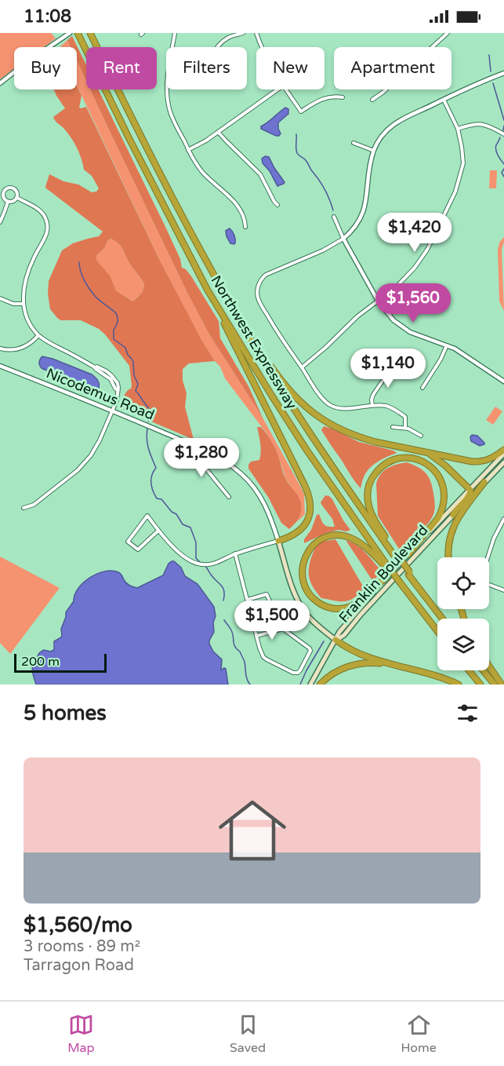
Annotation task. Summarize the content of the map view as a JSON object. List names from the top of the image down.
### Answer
{
  "streets": {
    "highway": ["Northwest Expressway"],
    "main road": ["Nicodemus Road", "Franklin Boulevard"]
  },
  "crossings": [
    ["Nicodemus Road", "Franklin Boulevard"]
  ],
  "scale_bar": "200 m",
  "page": {
    "status": "11:08",
    "chip": [
      "Buy",
      "Rent",
      "Filters",
      "New",
      "Apartment"
    ],
    "price": [
      "$1,420",
      "$1,560",
      "$1,140",
      "$1,280",
      "$1,500"
    ],
    "scale": "200 m",
    "heading": "5 homes",
    "list": [
      {
        "name": "$1,560/mo",
        "note": "3 rooms · 89 m² · Tarragon Road"
      }
    ],
    "tabs": ["Map", "Saved", "Home"]
  }
}
